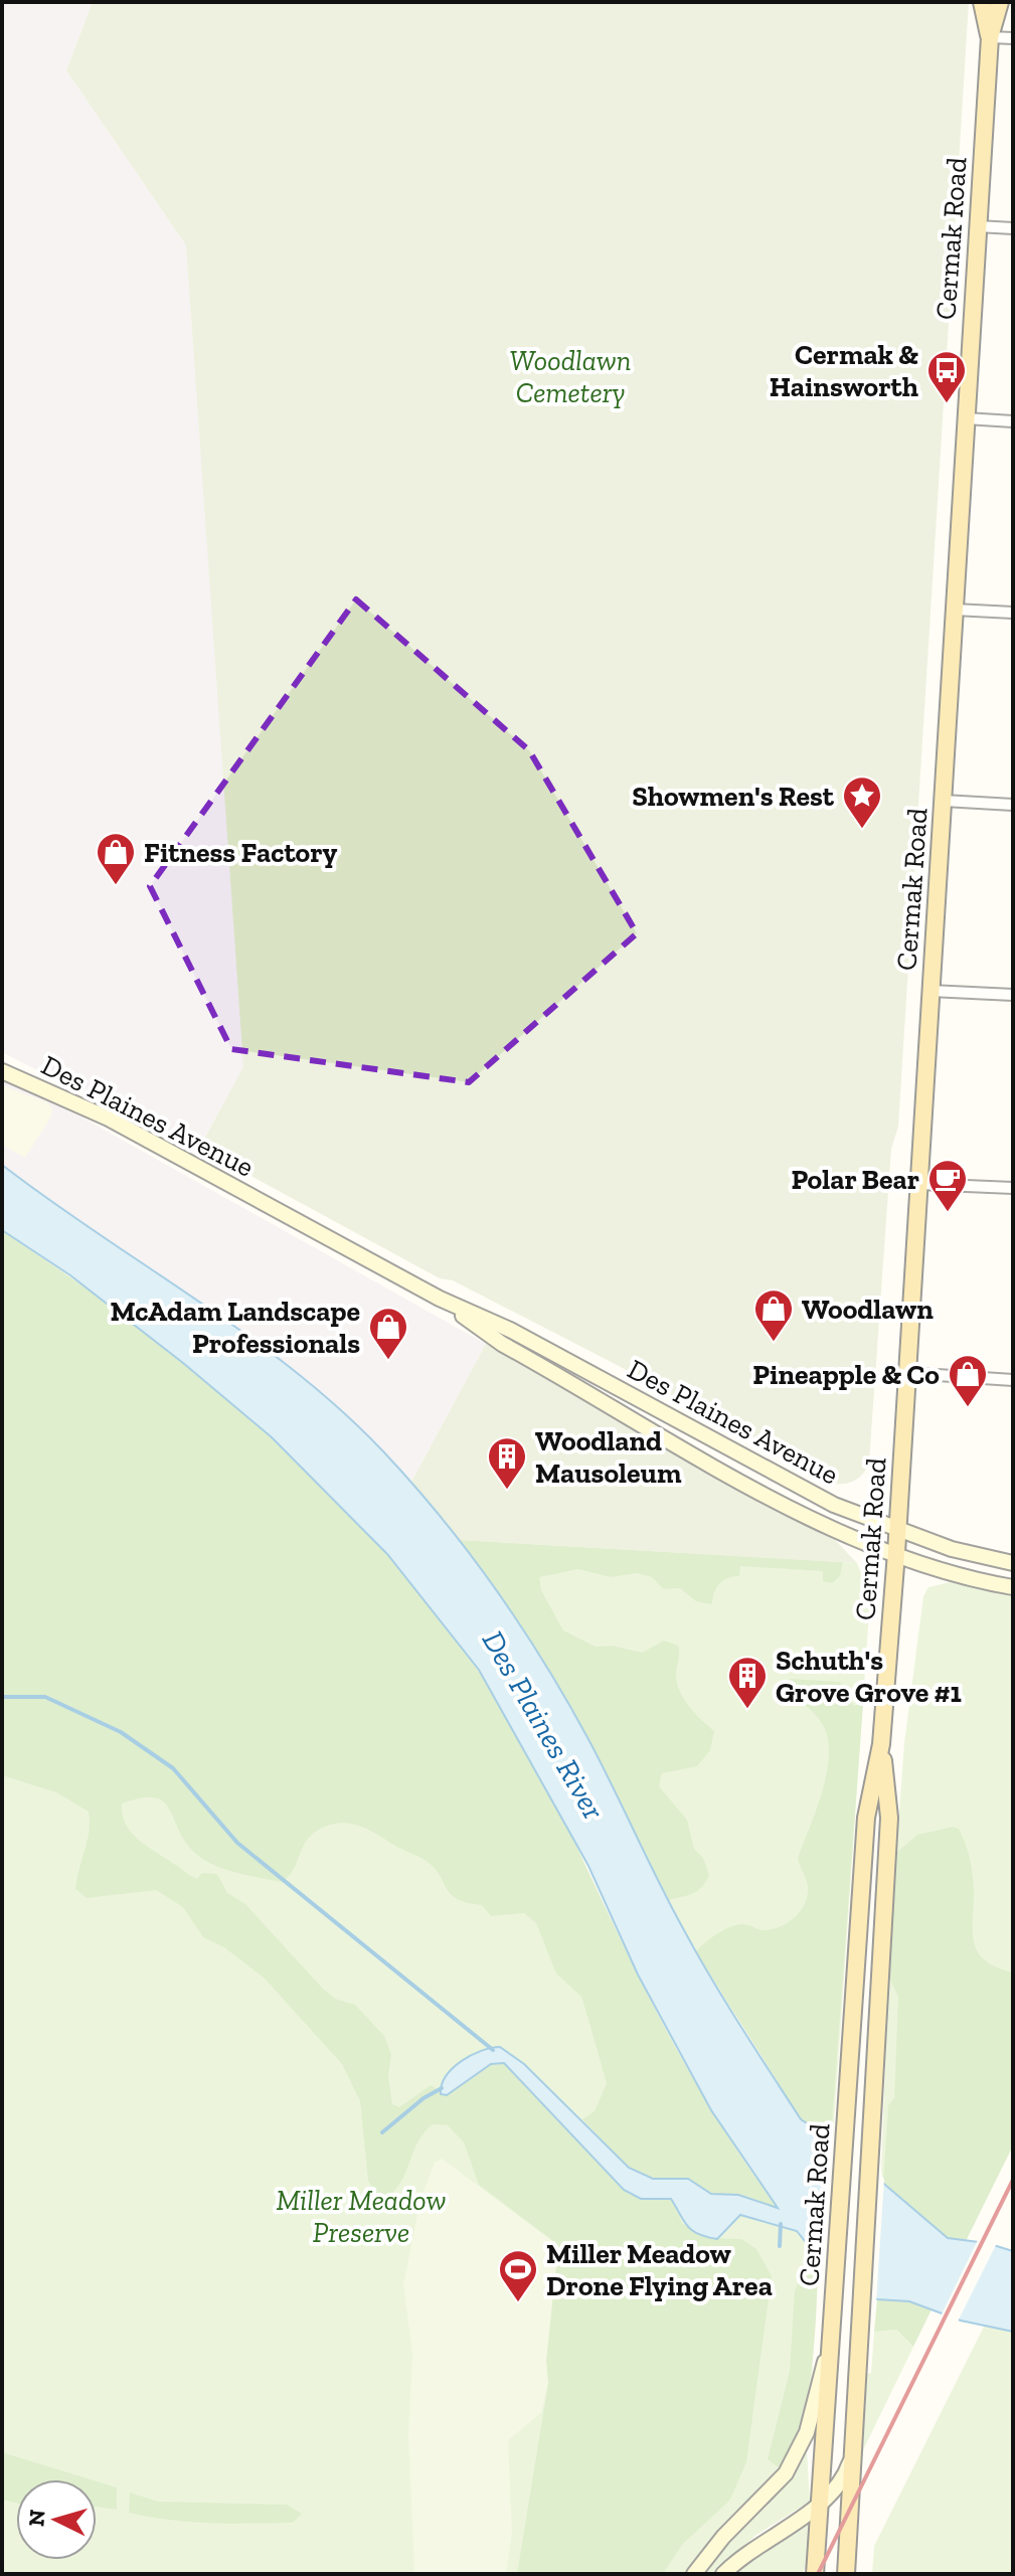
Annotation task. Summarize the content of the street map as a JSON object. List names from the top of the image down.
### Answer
{
  "streets": {
    "main road": ["Cermak Road", "Des Plaines Avenue"]
  },
  "crossings": [
    ["Cermak Road", "Des Plaines Avenue"]
  ],
  "water": ["Des Plaines River"],
  "parks": ["Woodlawn Cemetery", "Miller Meadow Preserve"],
  "places": {
    "bus stop": ["Cermak & Hainsworth"],
    "place": ["Showmen's Rest"],
    "shop": [
      "Fitness Factory",
      "Woodlawn",
      "McAdam Landscape Professionals",
      "Pineapple & Co"
    ],
    "cafe": ["Polar Bear"],
    "building": ["Woodland Mausoleum", "Schuth's Grove Grove #1"],
    "sports": ["Miller Meadow Drone Flying Area"]
  },
  "north": "left"
}
